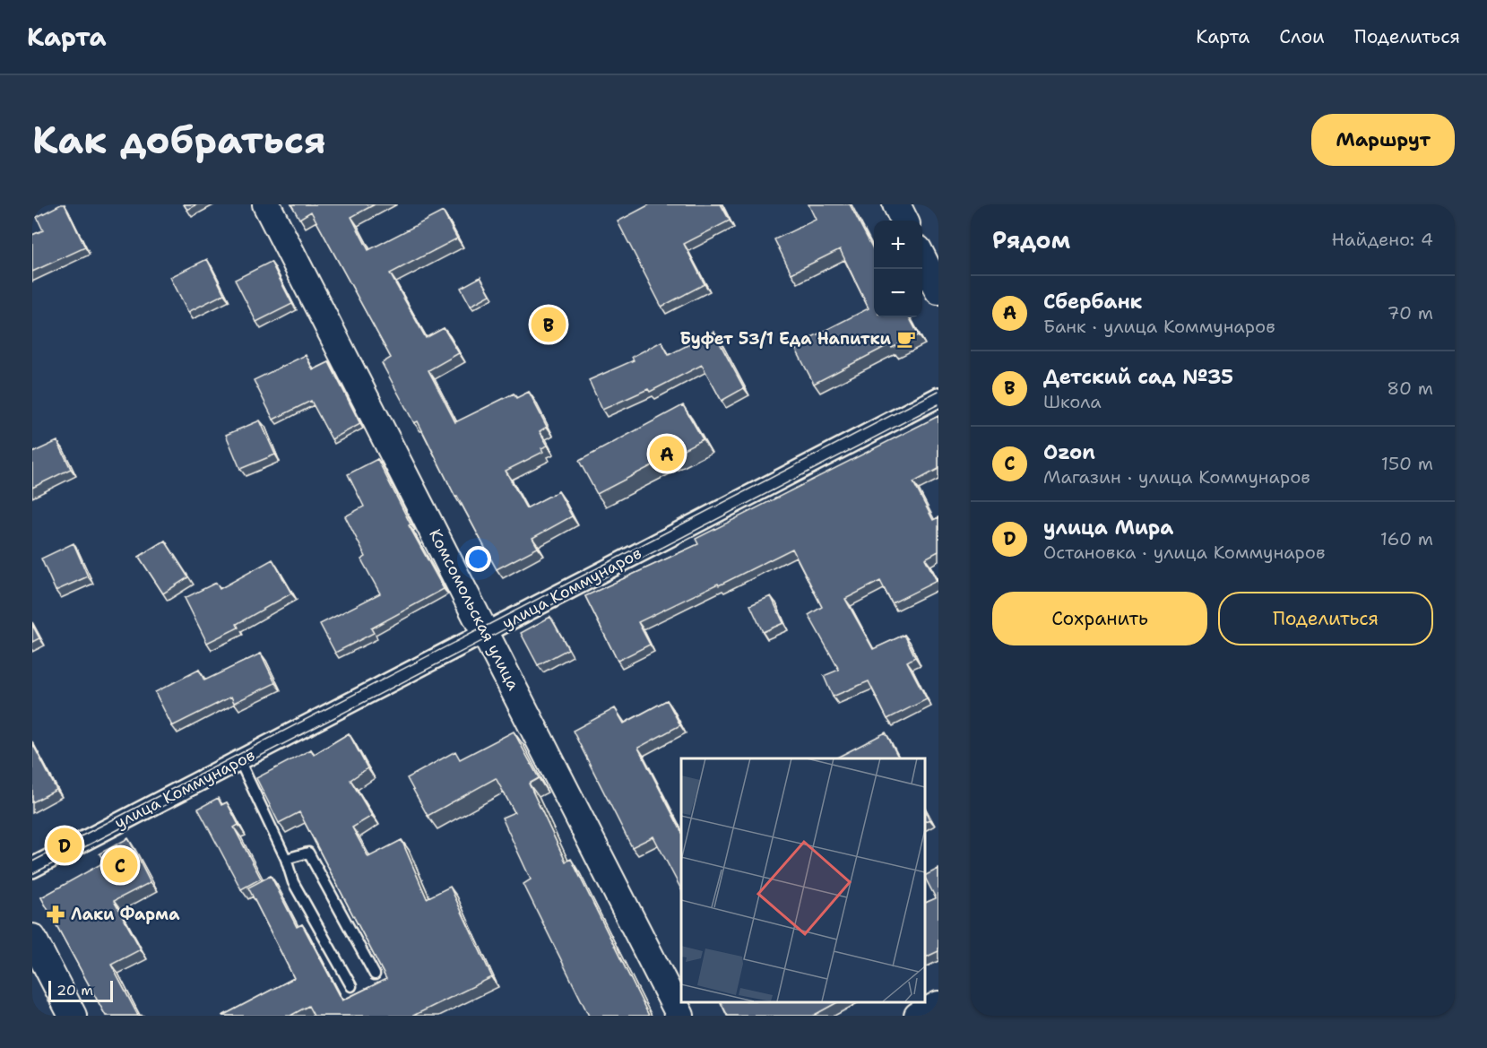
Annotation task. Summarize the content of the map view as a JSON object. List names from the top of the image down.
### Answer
{
  "streets": {
    "street": ["улица Коммунаров", "Комсомольская улица"]
  },
  "crossings": [
    ["улица Коммунаров", "Комсомольская улица"]
  ],
  "places": {
    "cafe": ["Буфет 53/1 Еда Напитки"],
    "pharmacy": ["Лаки Фарма"]
  },
  "scale_bar": "20 m",
  "page": {
    "header": "Карта",
    "nav": ["Карта", "Слои", "Поделиться"],
    "buttons": [
      "Маршрут",
      ["Сохранить", "Поделиться"]
    ],
    "title": "Как добраться",
    "heading": ["Рядом", "Найдено: 4"],
    "map_buttons": ["+", "−"],
    "list": [
      {
        "mark": "A",
        "name": "Сбербанк",
        "note": "Банк · улица Коммунаров",
        "value": "70 m"
      },
      {
        "mark": "B",
        "name": "Детский сад №35",
        "note": "Школа",
        "value": "80 m"
      },
      {
        "mark": "C",
        "name": "Ozon",
        "note": "Магазин · улица Коммунаров",
        "value": "150 m"
      },
      {
        "mark": "D",
        "name": "улица Мира",
        "note": "Остановка · улица Коммунаров",
        "value": "160 m"
      }
    ],
    "pins": [
      "B",
      "A",
      "D",
      "C"
    ],
    "scale": "20 m"
  }
}
